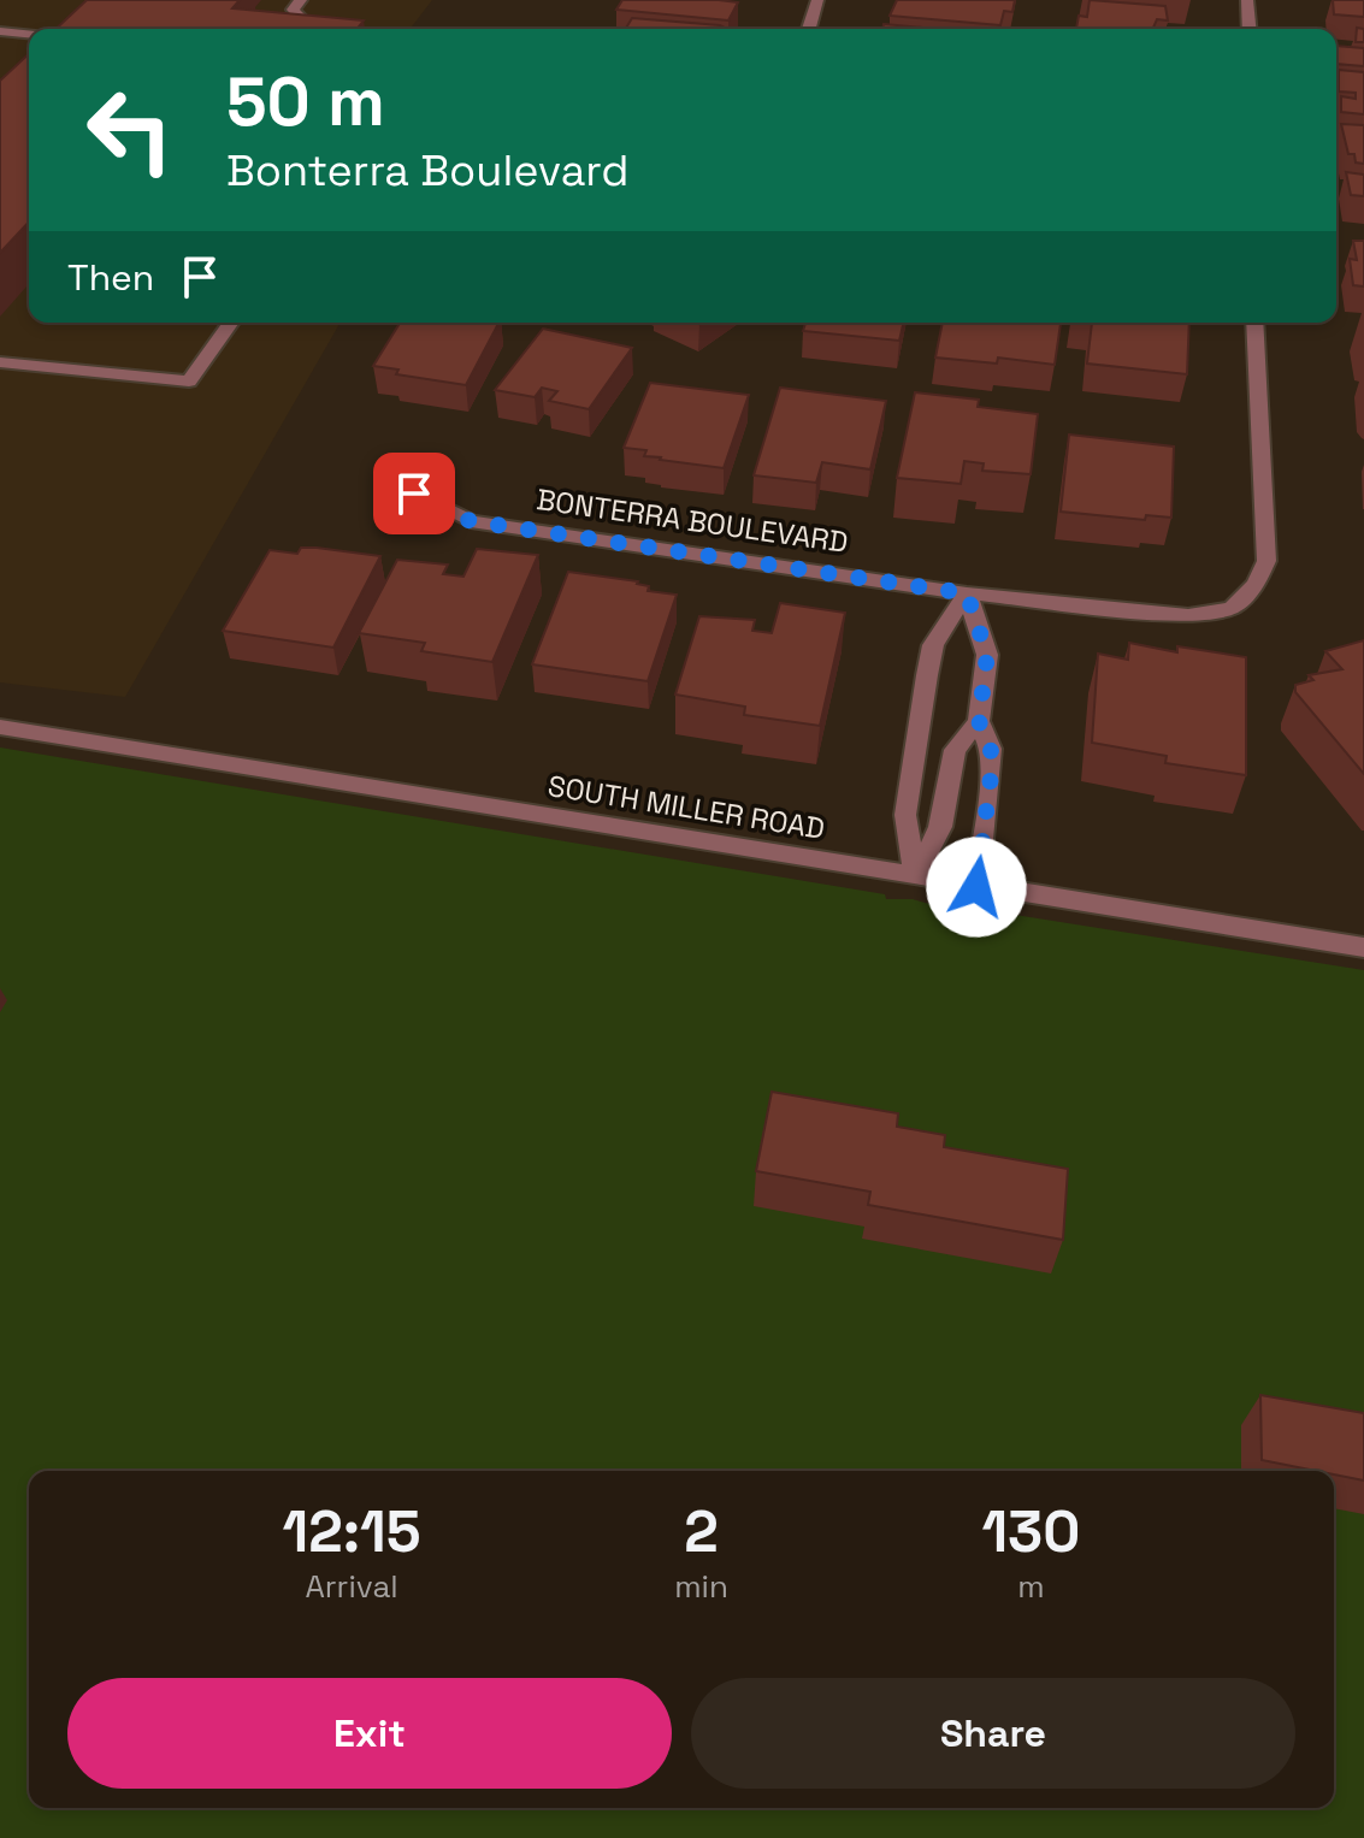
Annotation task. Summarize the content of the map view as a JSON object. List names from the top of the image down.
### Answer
{
  "streets": {
    "street": ["BONTERRA BOULEVARD", "SOUTH MILLER ROAD"]
  },
  "page": {
    "turn": ["50 m", "Bonterra Boulevard"],
    "then": "Then",
    "eta": [
      "12:15",
      "Arrival",
      "2",
      "min",
      "130",
      "m"
    ],
    "buttons": ["Exit", "Share"]
  }
}
